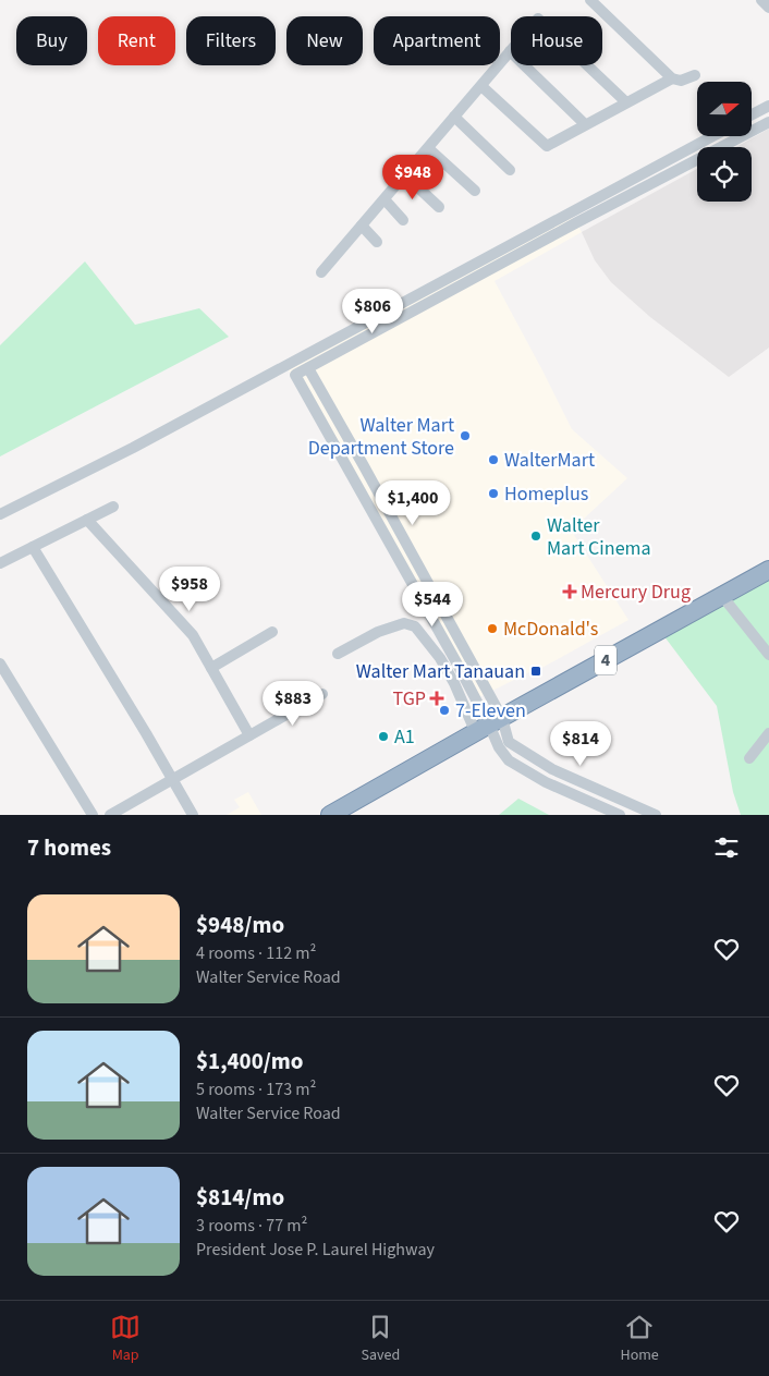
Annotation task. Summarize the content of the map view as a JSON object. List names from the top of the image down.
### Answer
{
  "streets": {
    "highway": ["4"]
  },
  "places": {
    "other": [
      "Walter Mart Department Store",
      "WalterMart",
      "Homeplus",
      "Walter Mart Cinema",
      "McDonald's",
      "7-Eleven",
      "A1"
    ],
    "health": ["Mercury Drug", "TGP"],
    "transit": ["Walter Mart Tanauan"]
  },
  "north": "right",
  "page": {
    "chip": [
      "Buy",
      "Rent",
      "Filters",
      "New",
      "Apartment",
      "House"
    ],
    "price": [
      "$948",
      "$806",
      "$1,400",
      "$958",
      "$544",
      "$883",
      "$814"
    ],
    "heading": "7 homes",
    "list": [
      {
        "name": "$948/mo",
        "note": "4 rooms · 112 m² · Walter Service Road"
      },
      {
        "name": "$1,400/mo",
        "note": "5 rooms · 173 m² · Walter Service Road"
      },
      {
        "name": "$814/mo",
        "note": "3 rooms · 77 m² · President Jose P. Laurel Highway"
      }
    ],
    "tabs": ["Map", "Saved", "Home"]
  }
}
